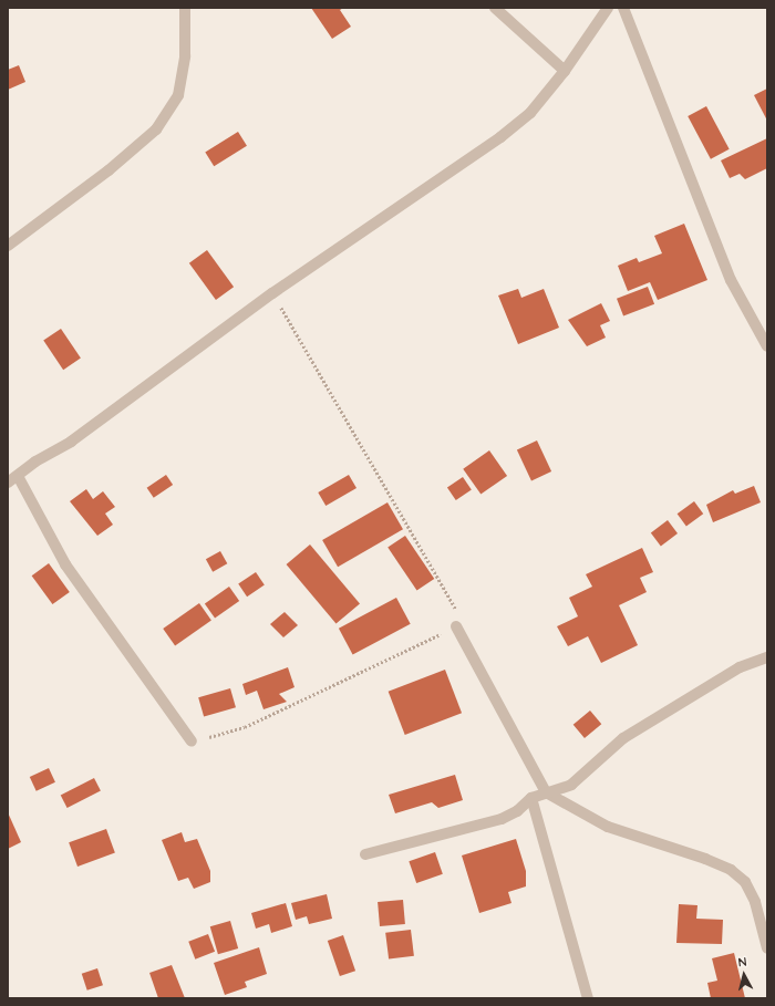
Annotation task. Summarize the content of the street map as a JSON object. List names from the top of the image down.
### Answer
{
  "north": "top"
}
